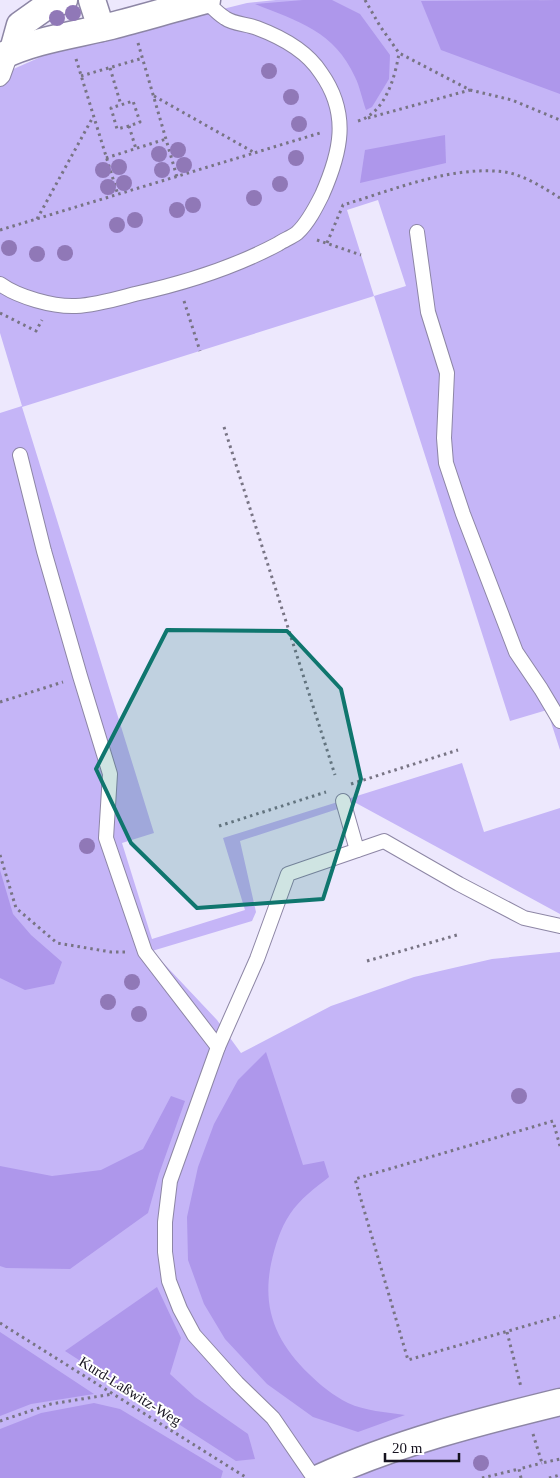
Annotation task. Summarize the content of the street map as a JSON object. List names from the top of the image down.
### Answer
{
  "streets": {
    "path": ["Kurd-Laßwitz-Weg"]
  },
  "scale_bar": "20 m"
}
